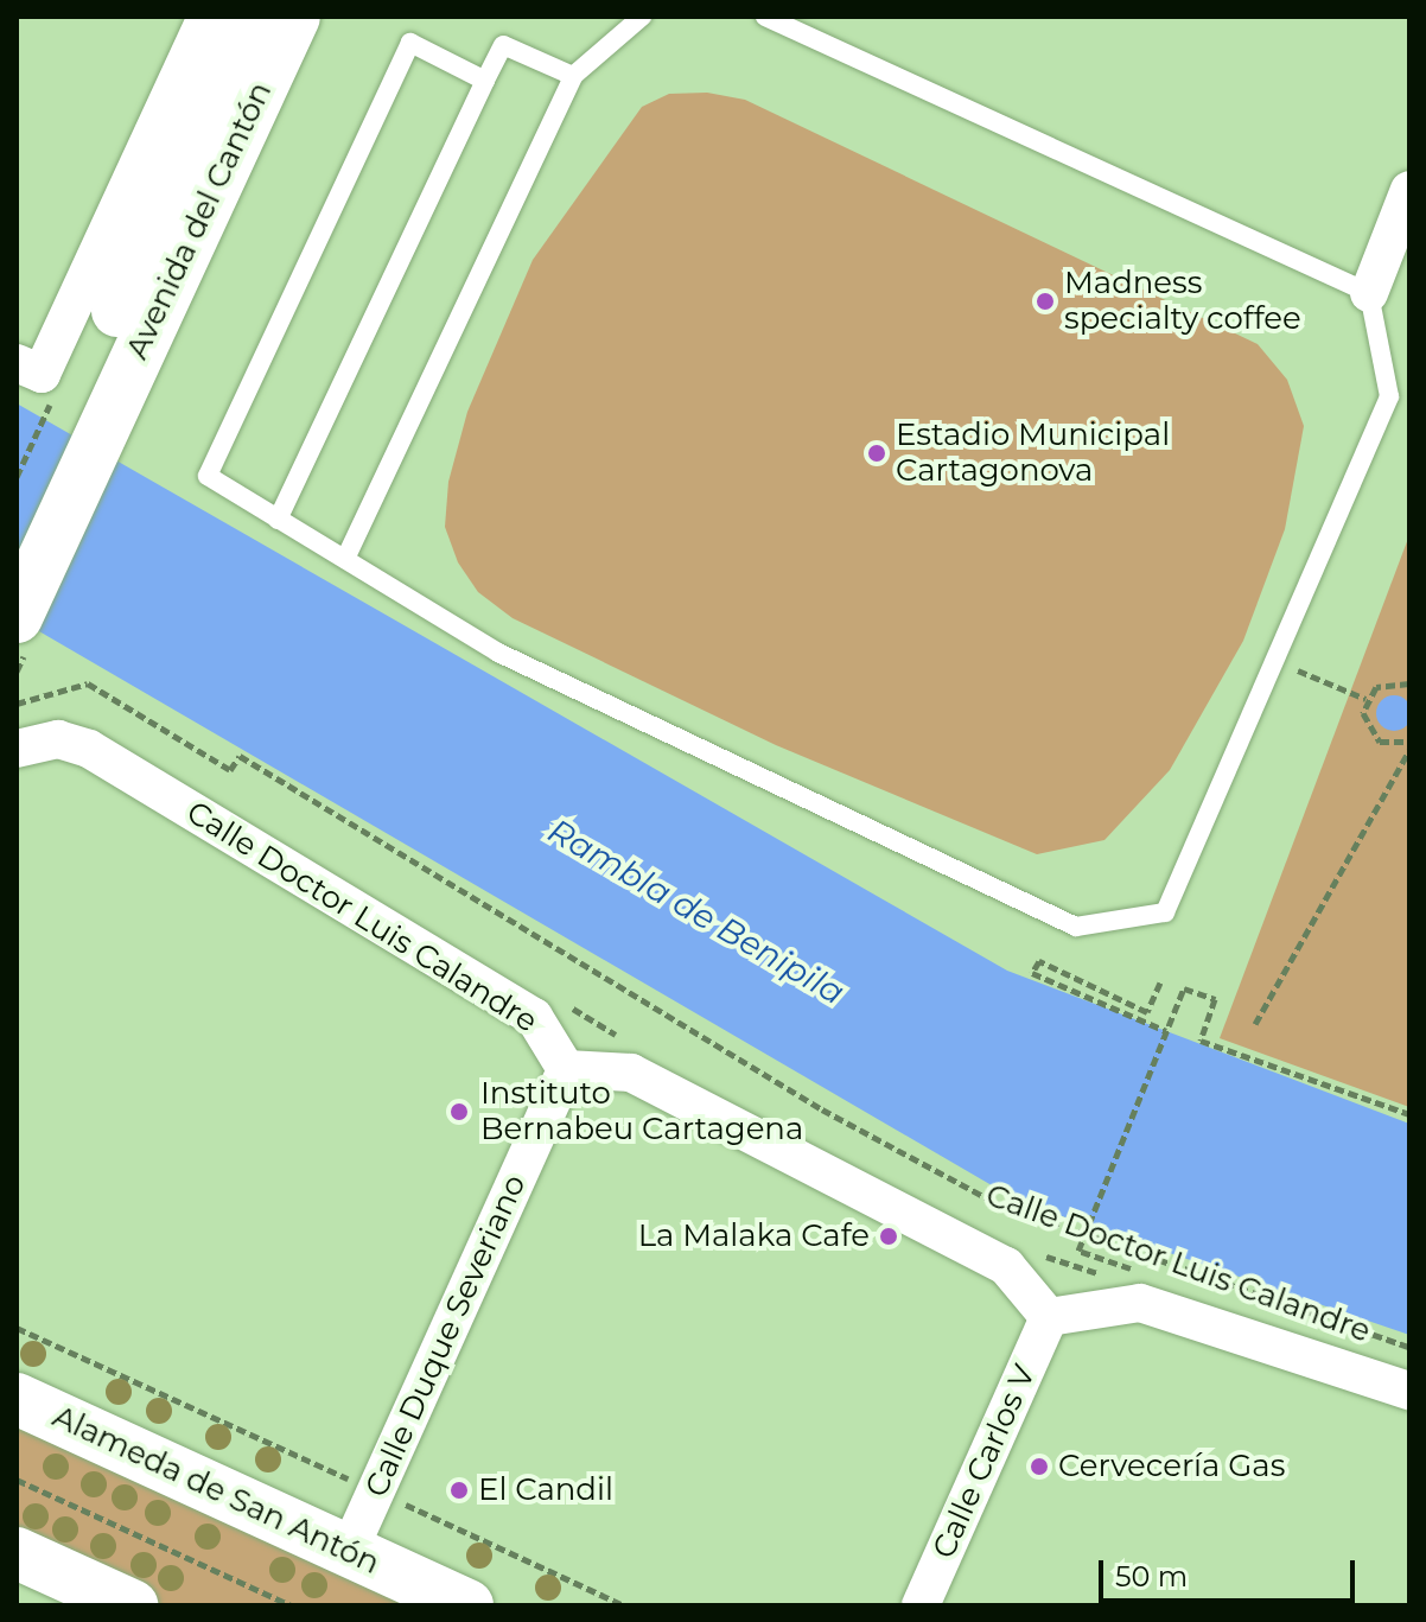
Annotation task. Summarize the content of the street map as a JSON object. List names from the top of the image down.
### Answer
{
  "streets": {
    "main road": ["Avenida del Cantón", "Alameda de San Antón"],
    "street": ["Calle Doctor Luis Calandre", "Calle Duque Severiano", "Calle Carlos V"]
  },
  "crossings": [
    ["Calle Doctor Luis Calandre", "Calle Duque Severiano"],
    ["Calle Doctor Luis Calandre", "Calle Carlos V"],
    ["Calle Duque Severiano", "Alameda de San Antón"]
  ],
  "water": ["Rambla de Benipila"],
  "places": [
    "Madness specialty coffee",
    "Estadio Municipal Cartagonova",
    "Instituto Bernabeu Cartagena",
    "La Malaka Cafe",
    "Cervecería Gas",
    "El Candil"
  ],
  "scale_bar": "50 m"
}
